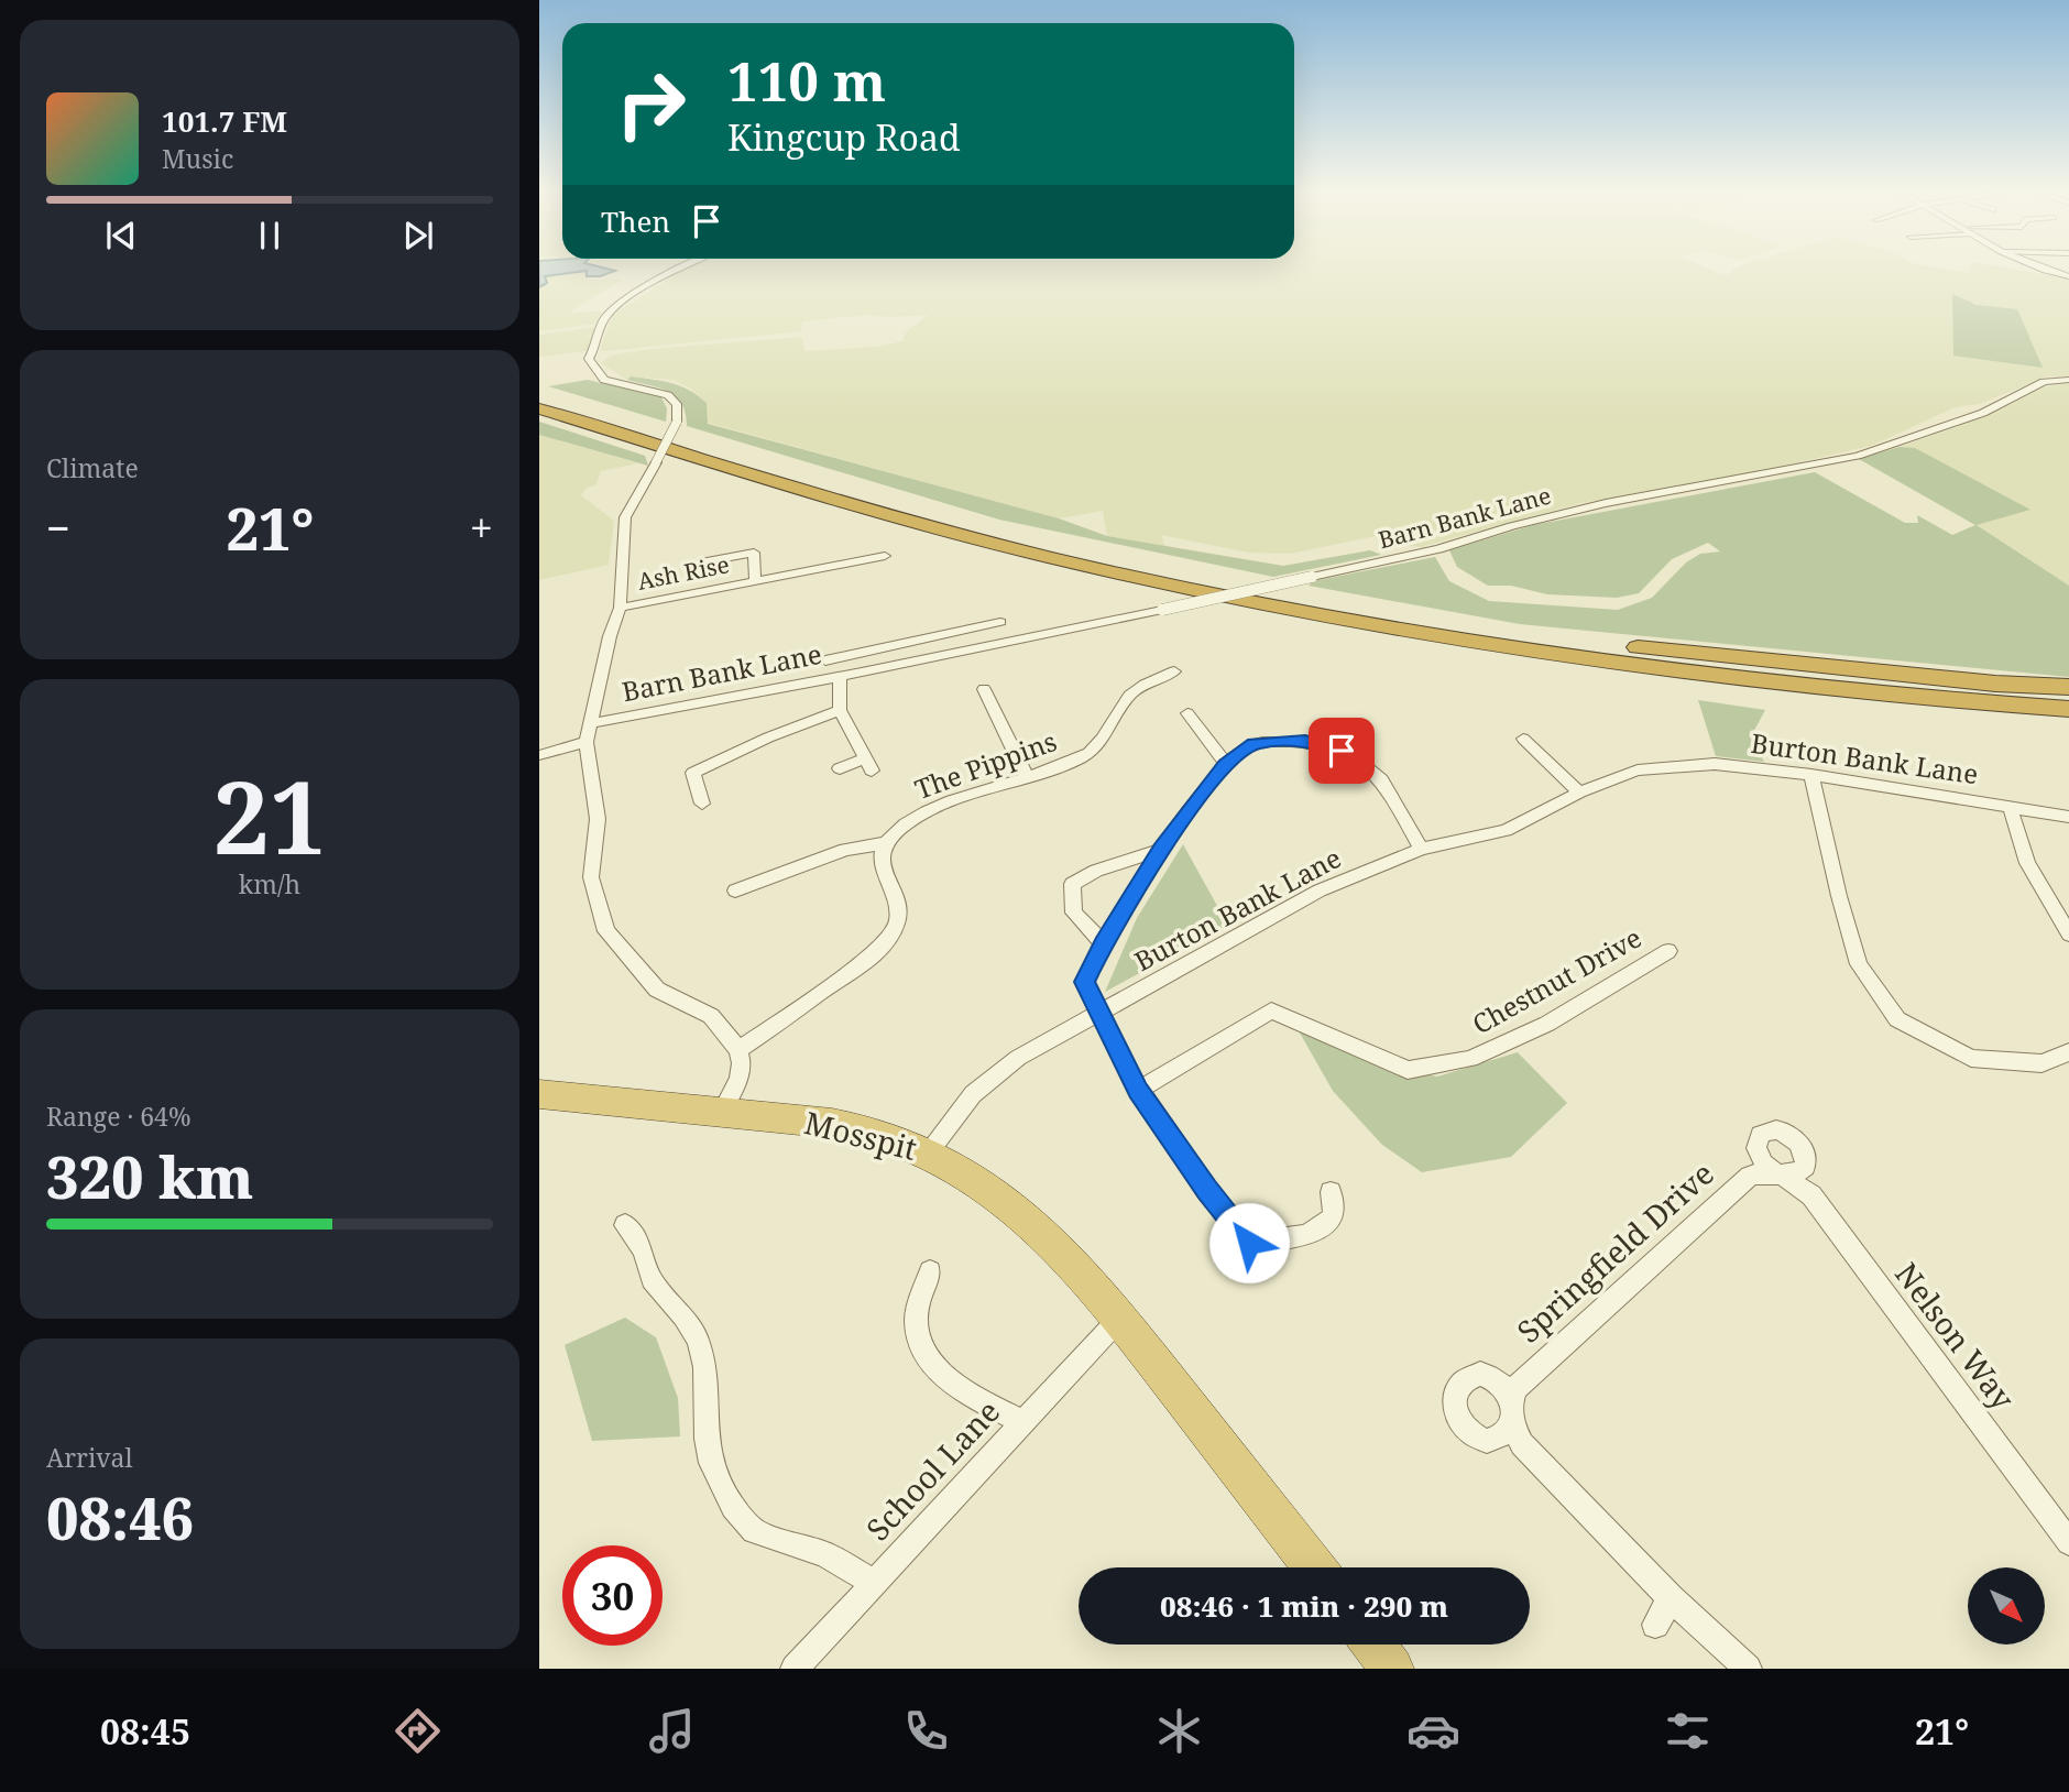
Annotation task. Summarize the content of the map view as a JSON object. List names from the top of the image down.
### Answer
{
  "streets": {
    "highway": ["Mosspit"],
    "street": [
      "Barn Bank Lane",
      "Ash Rise",
      "Burton Bank Lane",
      "The Pippins",
      "Chestnut Drive",
      "Springfield Drive",
      "Nelson Way",
      "School Lane"
    ]
  },
  "crossings": [
    ["Burton Bank Lane", "Mosspit"],
    ["Mosspit", "School Lane"],
    ["Springfield Drive", "Nelson Way"]
  ],
  "north": "bottom right",
  "page": {
    "turn": ["110 m", "Kingcup Road"],
    "song": ["101.7 FM", "Music"],
    "then": "Then",
    "tile": [
      "Climate",
      ["21", "km/h"],
      ["Range · 64%", "320 km"],
      ["Arrival", "08:46"]
    ],
    "heat": ["−", "21°", "+"],
    "limit": "30",
    "trip": "08:46 · 1 min · 290 m",
    "tabs": ["08:45", "21°"]
  }
}
